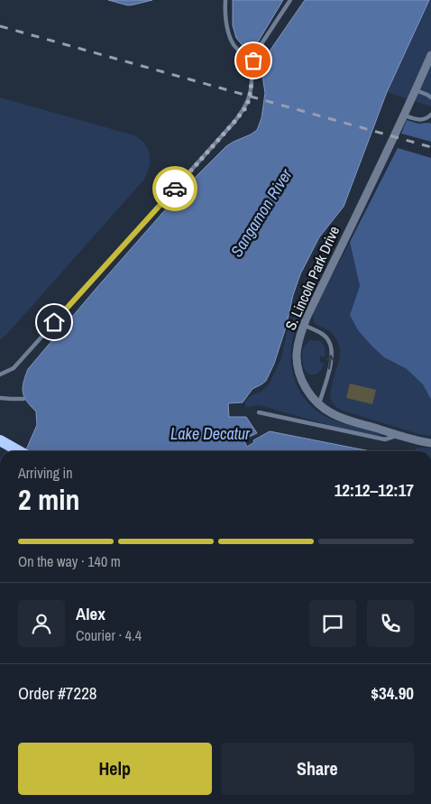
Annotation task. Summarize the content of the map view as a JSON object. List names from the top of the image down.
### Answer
{
  "streets": {
    "street": ["S. Lincoln Park Drive"]
  },
  "water": ["Sangamon River", "Lake Decatur"],
  "page": {
    "heading": ["2 min", "Arriving in", "12:12–12:17"],
    "panel": [
      "Alex",
      "Courier · 4.4",
      "Order #7228",
      "$34.90"
    ],
    "bar": "On the way · 140 m",
    "buttons": ["Help", "Share"]
  }
}
